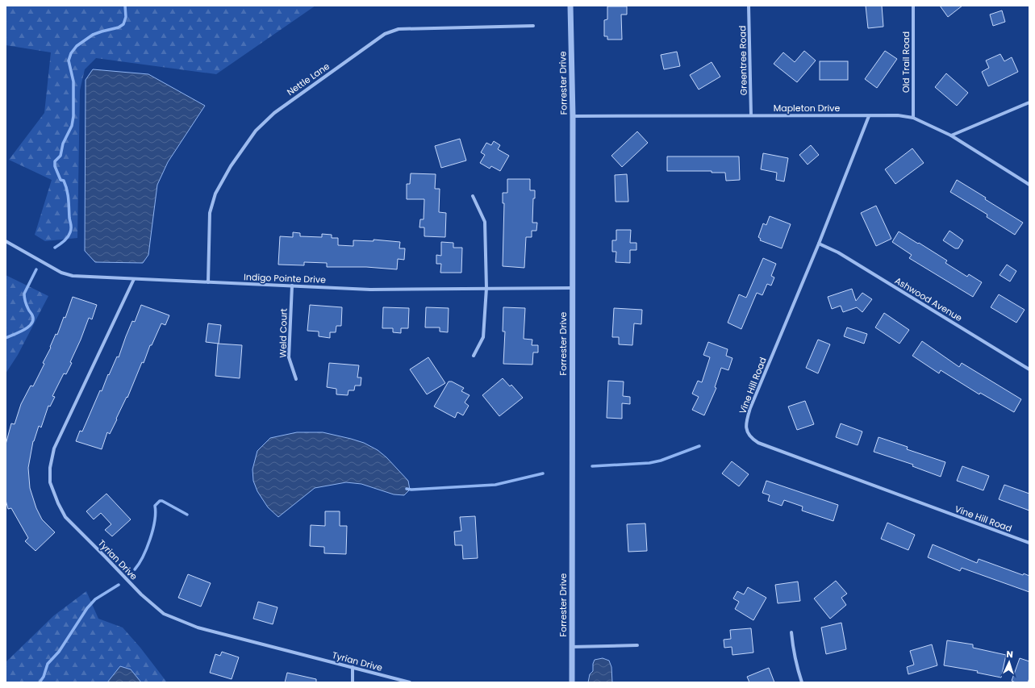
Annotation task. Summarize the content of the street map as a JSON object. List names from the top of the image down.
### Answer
{
  "streets": {
    "street": [
      "Greentree Road",
      "Old Trail Road",
      "Nettle Lane",
      "Forrester Drive",
      "Mapleton Drive",
      "Indigo Pointe Drive",
      "Ashwood Avenue",
      "Weld Court",
      "Vine Hill Road",
      "Tyrian Drive"
    ]
  },
  "crossings": [
    ["Greentree Road", "Mapleton Drive"],
    ["Old Trail Road", "Mapleton Drive"],
    ["Nettle Lane", "Indigo Pointe Drive"],
    ["Forrester Drive", "Mapleton Drive"],
    ["Forrester Drive", "Indigo Pointe Drive"],
    ["Mapleton Drive", "Vine Hill Road"],
    ["Indigo Pointe Drive", "Weld Court"],
    ["Indigo Pointe Drive", "Tyrian Drive"],
    ["Ashwood Avenue", "Vine Hill Road"]
  ],
  "north": "top"
}
